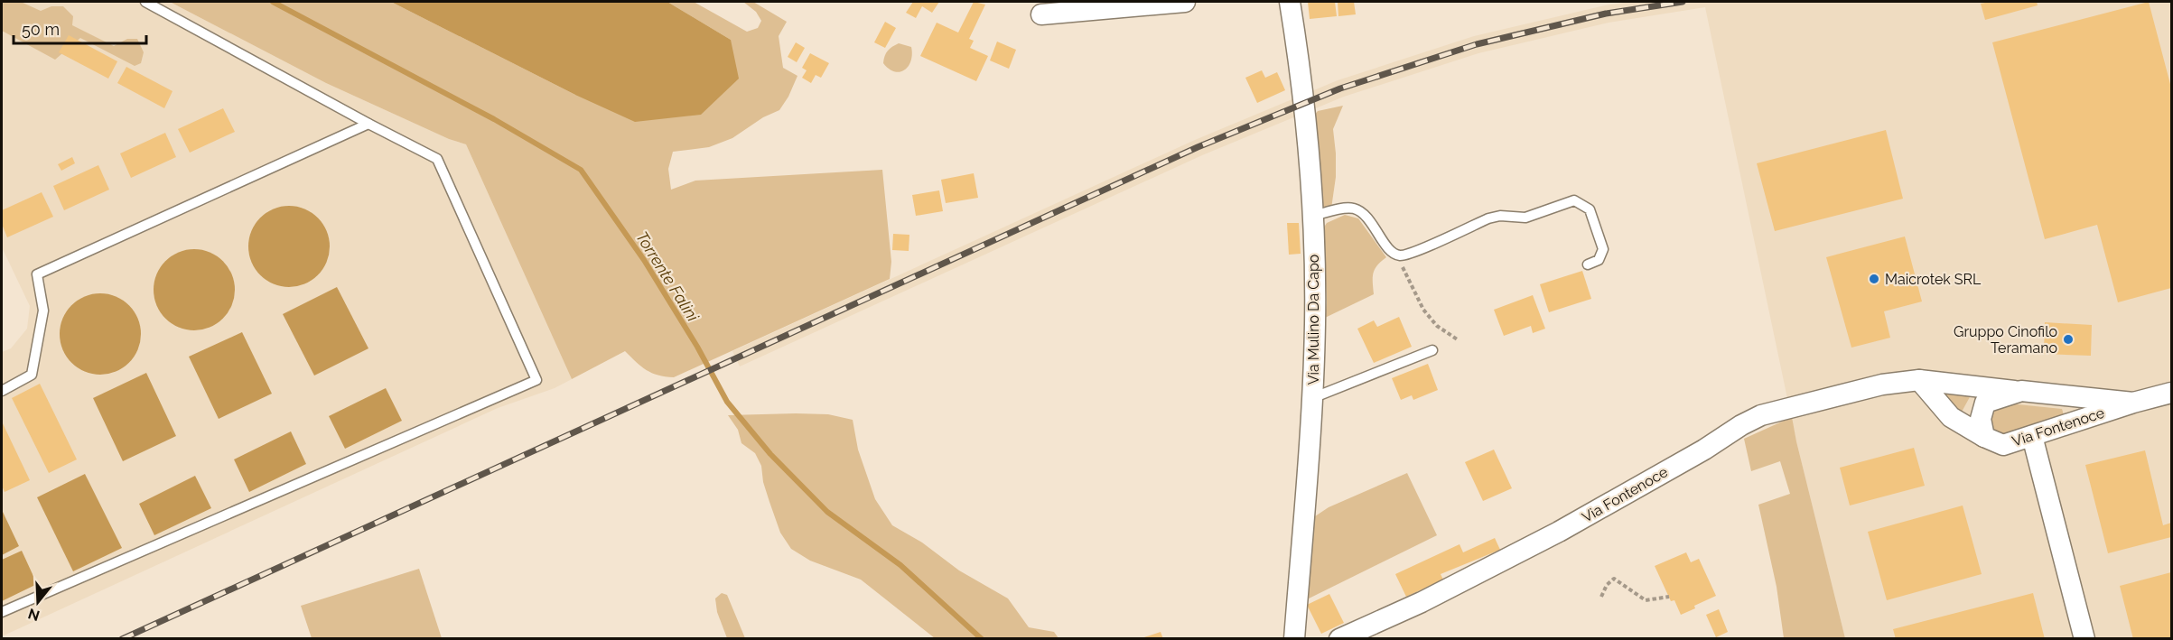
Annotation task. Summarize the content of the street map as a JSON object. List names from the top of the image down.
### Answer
{
  "streets": {
    "street": ["Via Mulino Da Capo", "Via Fontenoce"]
  },
  "water": ["Torrente Falini"],
  "places": ["Maicrotek SRL", "Gruppo Cinofilo Teramano"],
  "scale_bar": "50 m",
  "north": "bottom"
}
